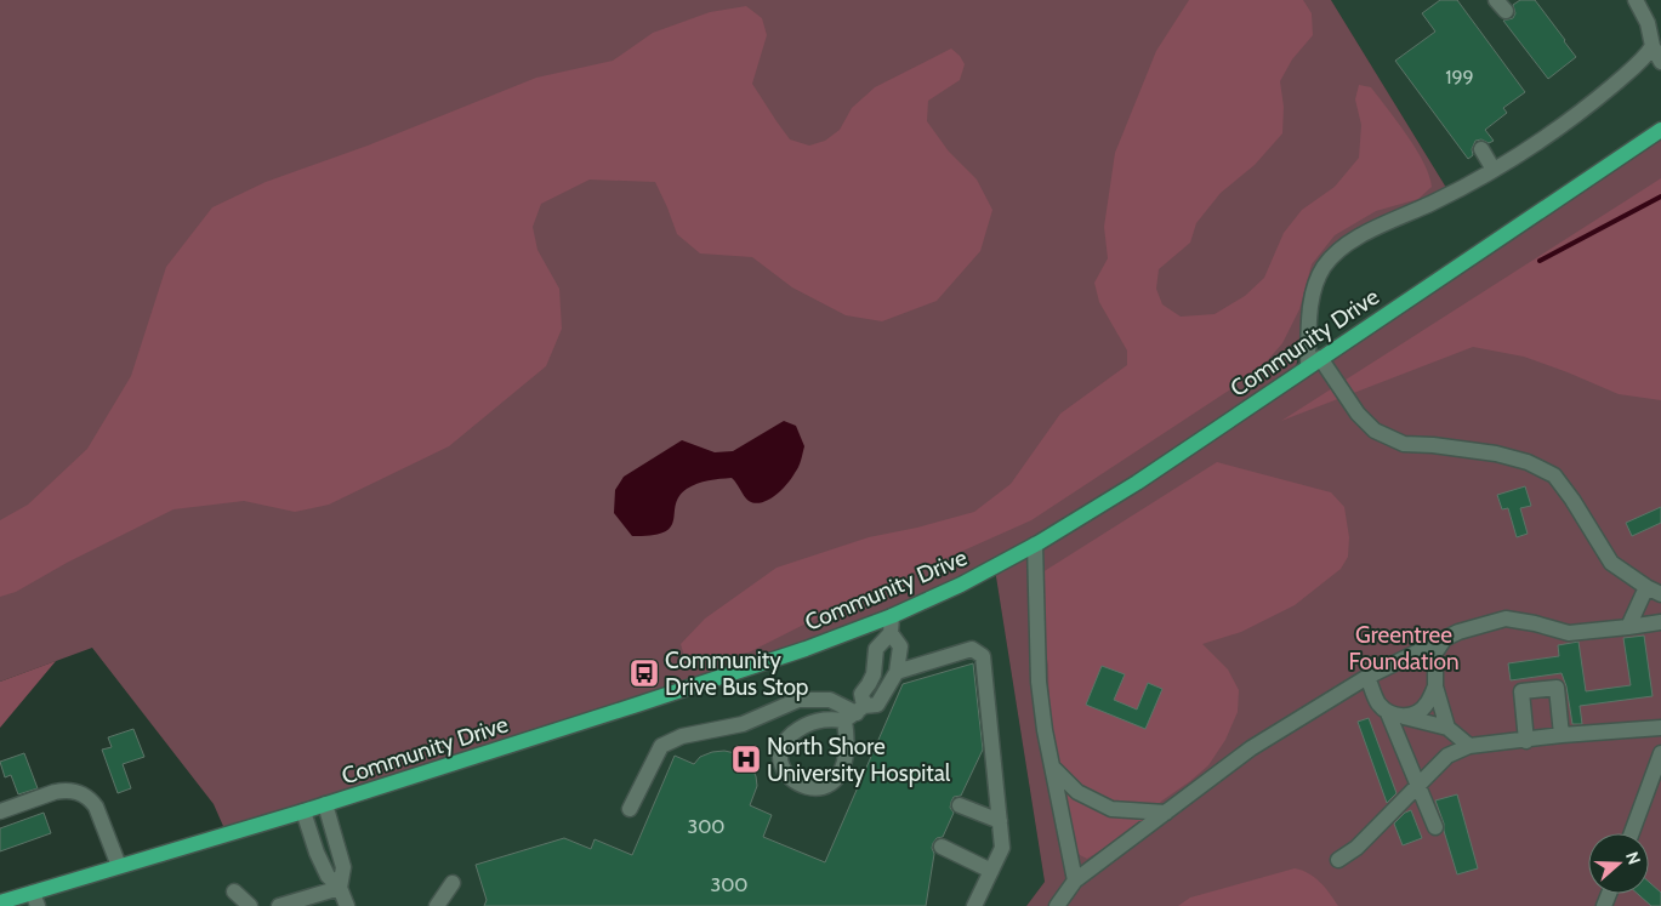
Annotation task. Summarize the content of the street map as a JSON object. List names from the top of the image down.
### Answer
{
  "streets": {
    "main road": ["Community Drive"]
  },
  "parks": ["Greentree Foundation"],
  "places": {
    "bus stop": ["Community Drive Bus Stop"],
    "hospital": ["North Shore University Hospital"]
  },
  "house_numbers": ["199", "300", "300"],
  "north": "right"
}
